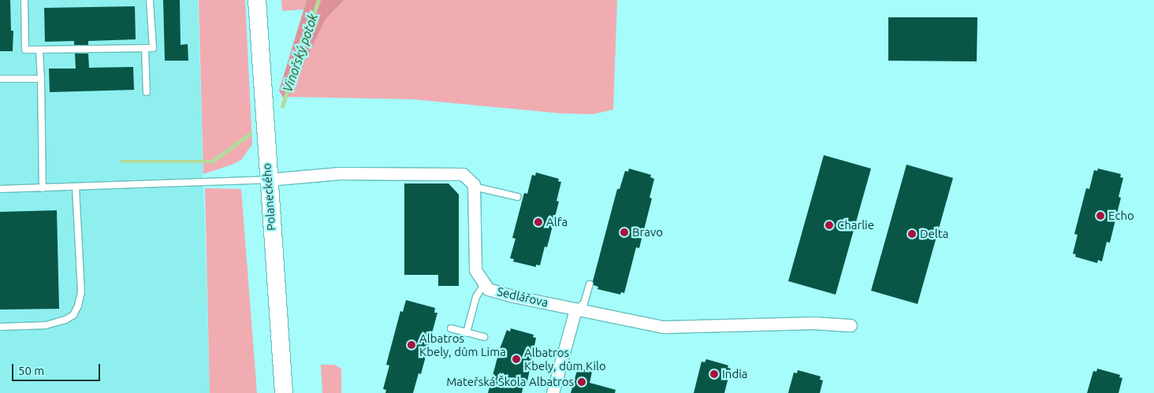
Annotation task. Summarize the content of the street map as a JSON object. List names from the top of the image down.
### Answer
{
  "streets": {
    "street": ["Polaneckého", "Sedlářova"]
  },
  "water": ["Vinořský potok"],
  "places": [
    "Echo",
    "Alfa",
    "Charlie",
    "Bravo",
    "Delta",
    "Albatros Kbely, dům Lima",
    "Albatros Kbely, dům Kilo",
    "India",
    "Mateřská Škola Albatros"
  ],
  "scale_bar": "50 m"
}
